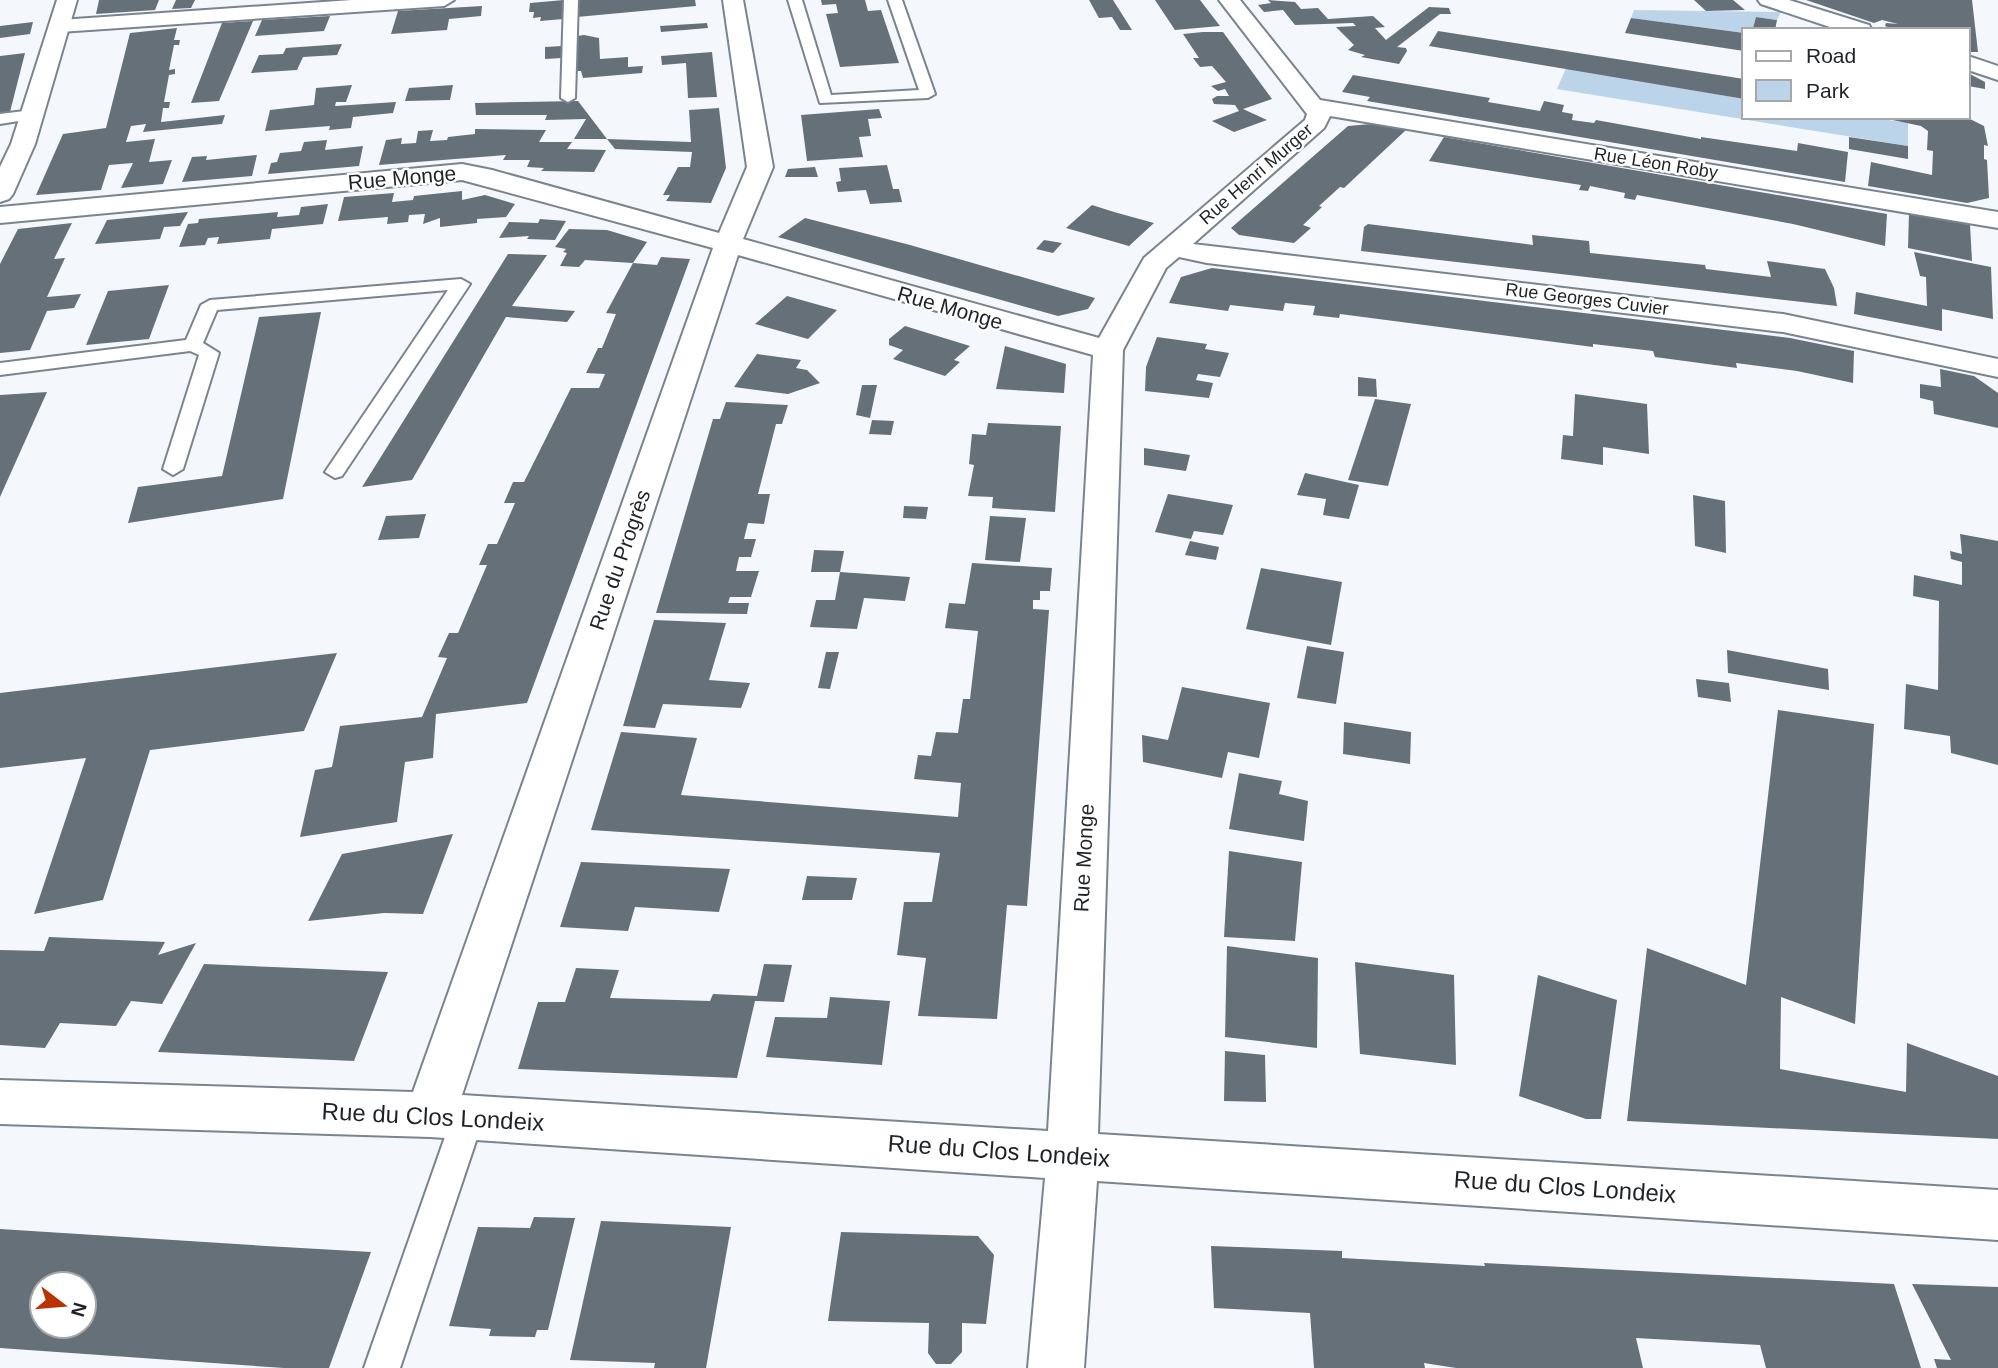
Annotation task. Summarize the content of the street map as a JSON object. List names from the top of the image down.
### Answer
{
  "streets": {
    "street": [
      "Rue Léon Roby",
      "Rue Henri Murger",
      "Rue Monge",
      "Rue Georges Cuvier",
      "Rue du Progrès",
      "Rue du Clos Londeix"
    ]
  },
  "crossings": [
    ["Rue Léon Roby", "Rue Henri Murger"],
    ["Rue Henri Murger", "Rue Monge"],
    ["Rue Henri Murger", "Rue Georges Cuvier"],
    ["Rue Monge", "Rue du Progrès"],
    ["Rue Monge", "Rue du Clos Londeix"],
    ["Rue du Progrès", "Rue du Clos Londeix"]
  ],
  "legend": ["Road", "Park"],
  "north": "right"
}
